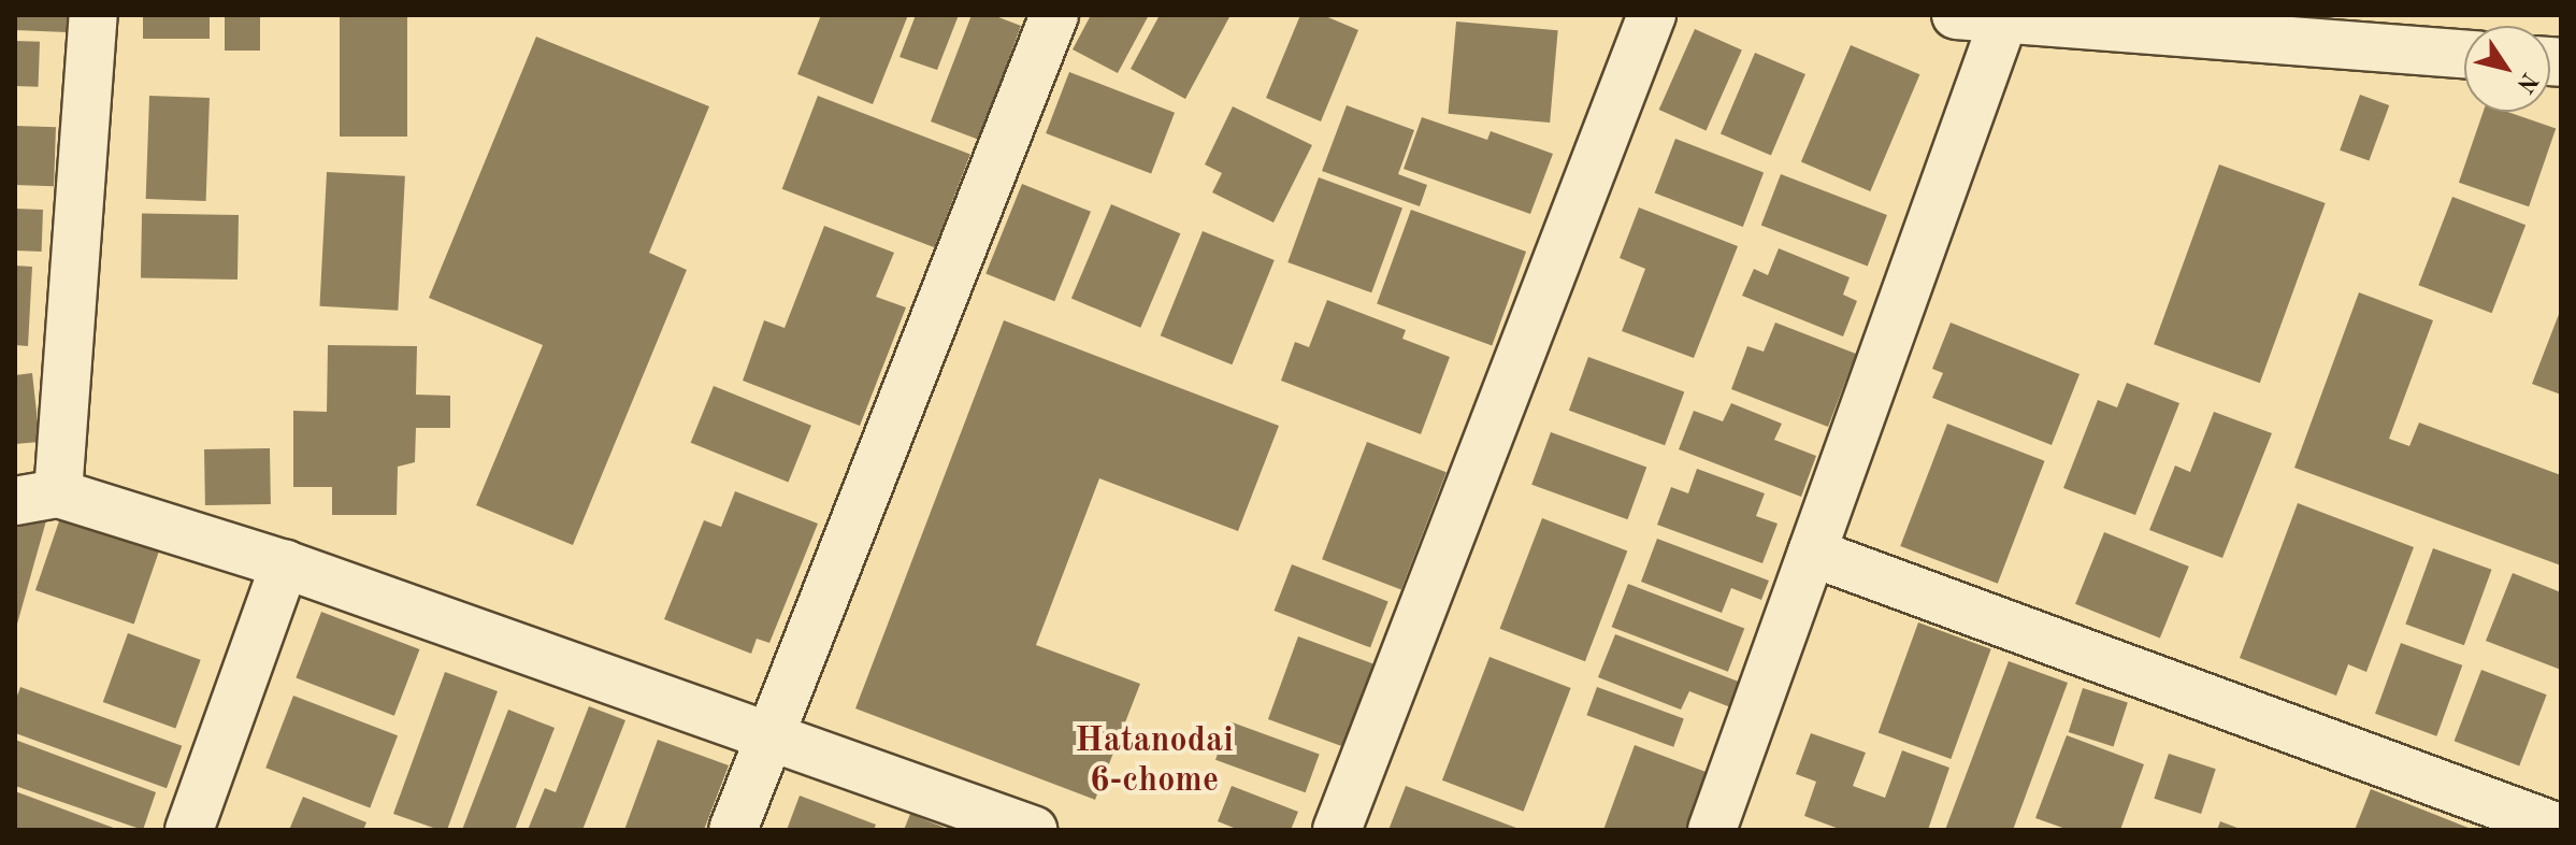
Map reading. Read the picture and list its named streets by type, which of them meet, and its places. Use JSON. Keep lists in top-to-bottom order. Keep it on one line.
{"districts":["Hatanodai 6-chome"],"north":"bottom right"}
